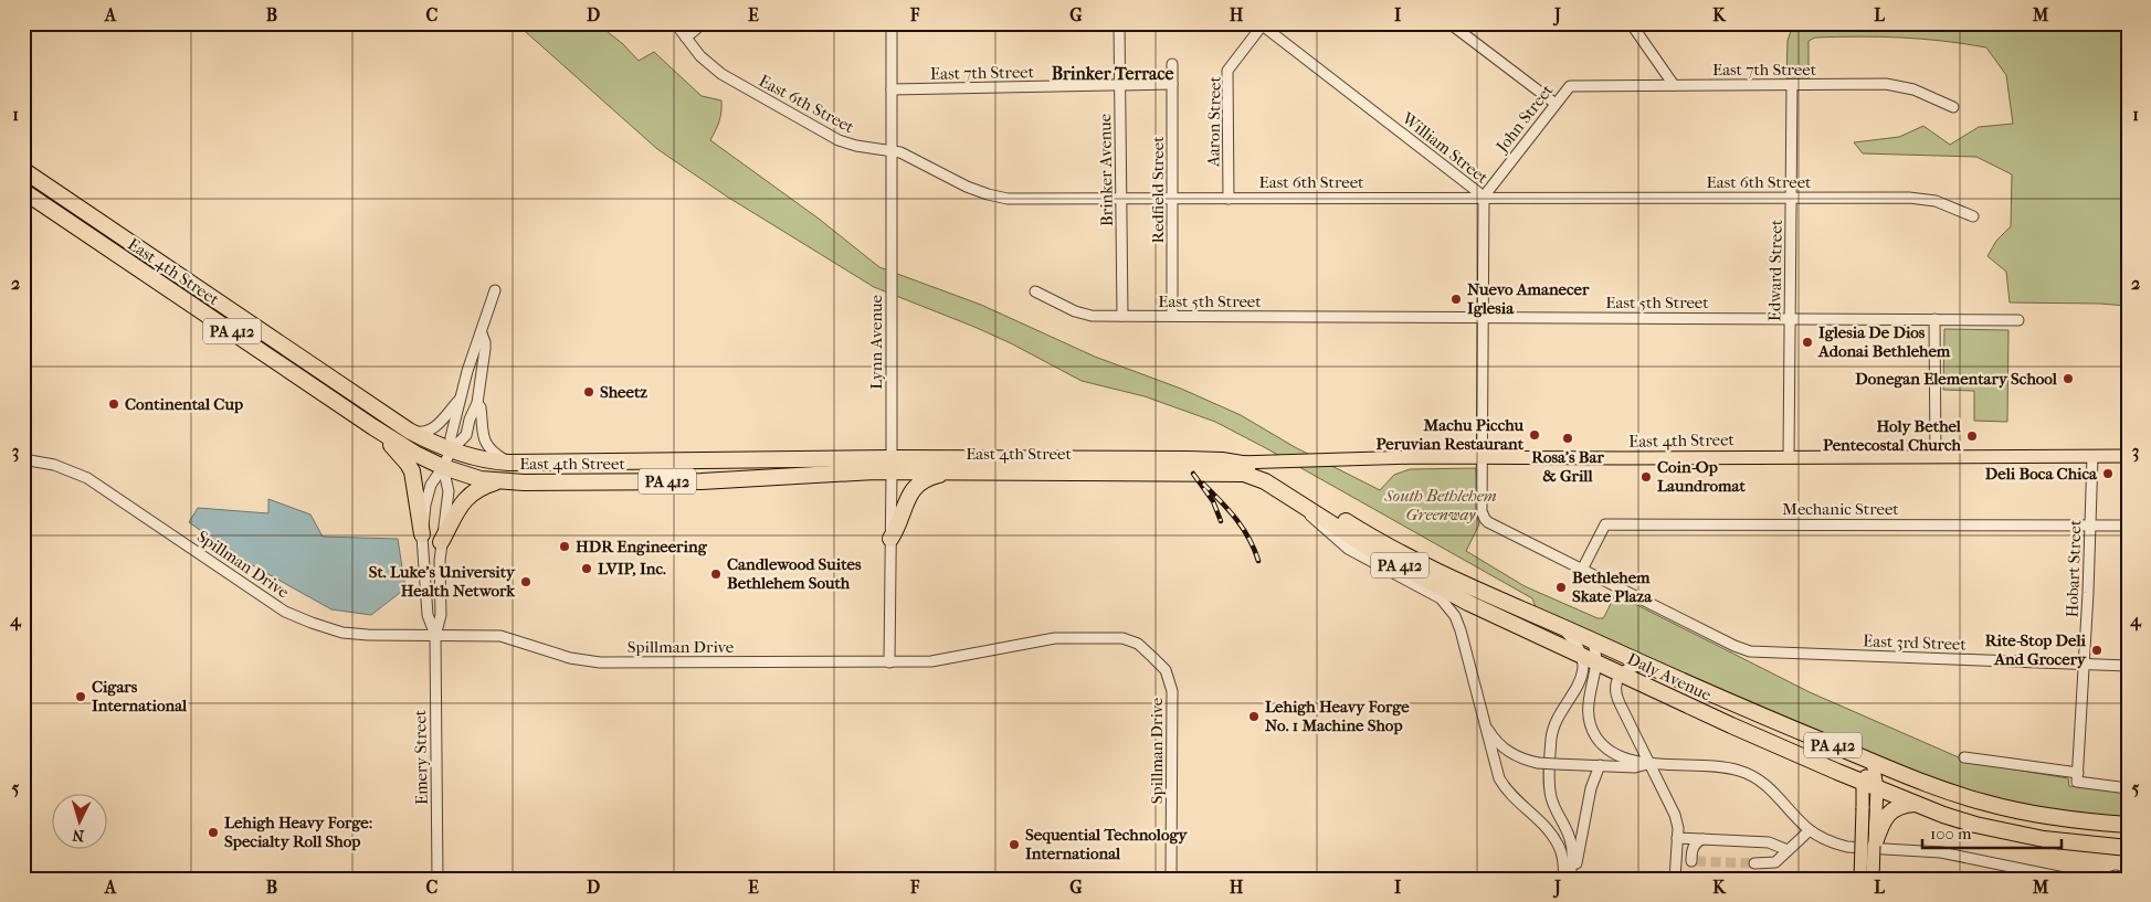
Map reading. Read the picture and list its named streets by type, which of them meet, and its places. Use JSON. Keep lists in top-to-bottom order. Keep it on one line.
{"streets":{"highway":["East 4th Street","PA 412","Daly Avenue"],"street":["East 7th Street","East 6th Street","John Street","Aaron Street","William Street","Brinker Avenue","Redfield Street","Edward Street","East 5th Street","Lynn Avenue","Mechanic Street","Spillman Drive","Hobart Street","East 3rd Street","Emery Street"]},"crossings":[["East 7th Street","John Street"],["East 7th Street","Brinker Avenue"],["East 7th Street","Redfield Street"],["East 7th Street","Edward Street"],["East 7th Street","Lynn Avenue"],["East 6th Street","John Street"],["East 6th Street","Aaron Street"],["East 6th Street","William Street"],["East 6th Street","Brinker Avenue"],["East 6th Street","Redfield Street"],["East 6th Street","Edward Street"],["East 6th Street","Lynn Avenue"],["John Street","William Street"],["Aaron Street","William Street"],["William Street","East 4th Street"],["William Street","East 5th Street"],["William Street","Mechanic Street"],["William Street","East 3rd Street"],["Brinker Avenue","East 5th Street"],["Redfield Street","East 5th Street"],["Edward Street","East 4th Street"],["Edward Street","East 5th Street"],["East 4th Street","Lynn Avenue"],["East 4th Street","Hobart Street"],["East 4th Street","Daly Avenue"],["East 4th Street","Emery Street"],["Lynn Avenue","Spillman Drive"],["Mechanic Street","Hobart Street"],["Mechanic Street","East 3rd Street"],["Spillman Drive","Emery Street"],["Hobart Street","East 3rd Street"]],"districts":["Brinker Terrace"],"parks":["South Bethlehem Greenway"],"places":["Nuevo Amanecer Iglesia","Iglesia De Dios Adonai Bethlehem","Donegan Elementary School","Sheetz","Continental Cup","Machu Picchu Peruvian Restaurant","Holy Bethel Pentecostal Church","Rosa's Bar & Grill","Deli Boca Chica","Coin-Op Laundromat","HDR Engineering","LVIP, Inc.","Candlewood Suites Bethlehem South","St. Luke's University Health Network","Bethlehem Skate Plaza","Rite-Stop Deli And Grocery","Cigars International","Lehigh Heavy Forge No. 1 Machine Shop","Lehigh Heavy Forge: Specialty Roll Shop","Sequential Technology International"],"scale_bar":"100 m","north":"bottom","grid":{"columns":["A","B","C","D","E","F","G","H","I","J","K","L","M"],"rows":["1","2","3","4","5"]}}
